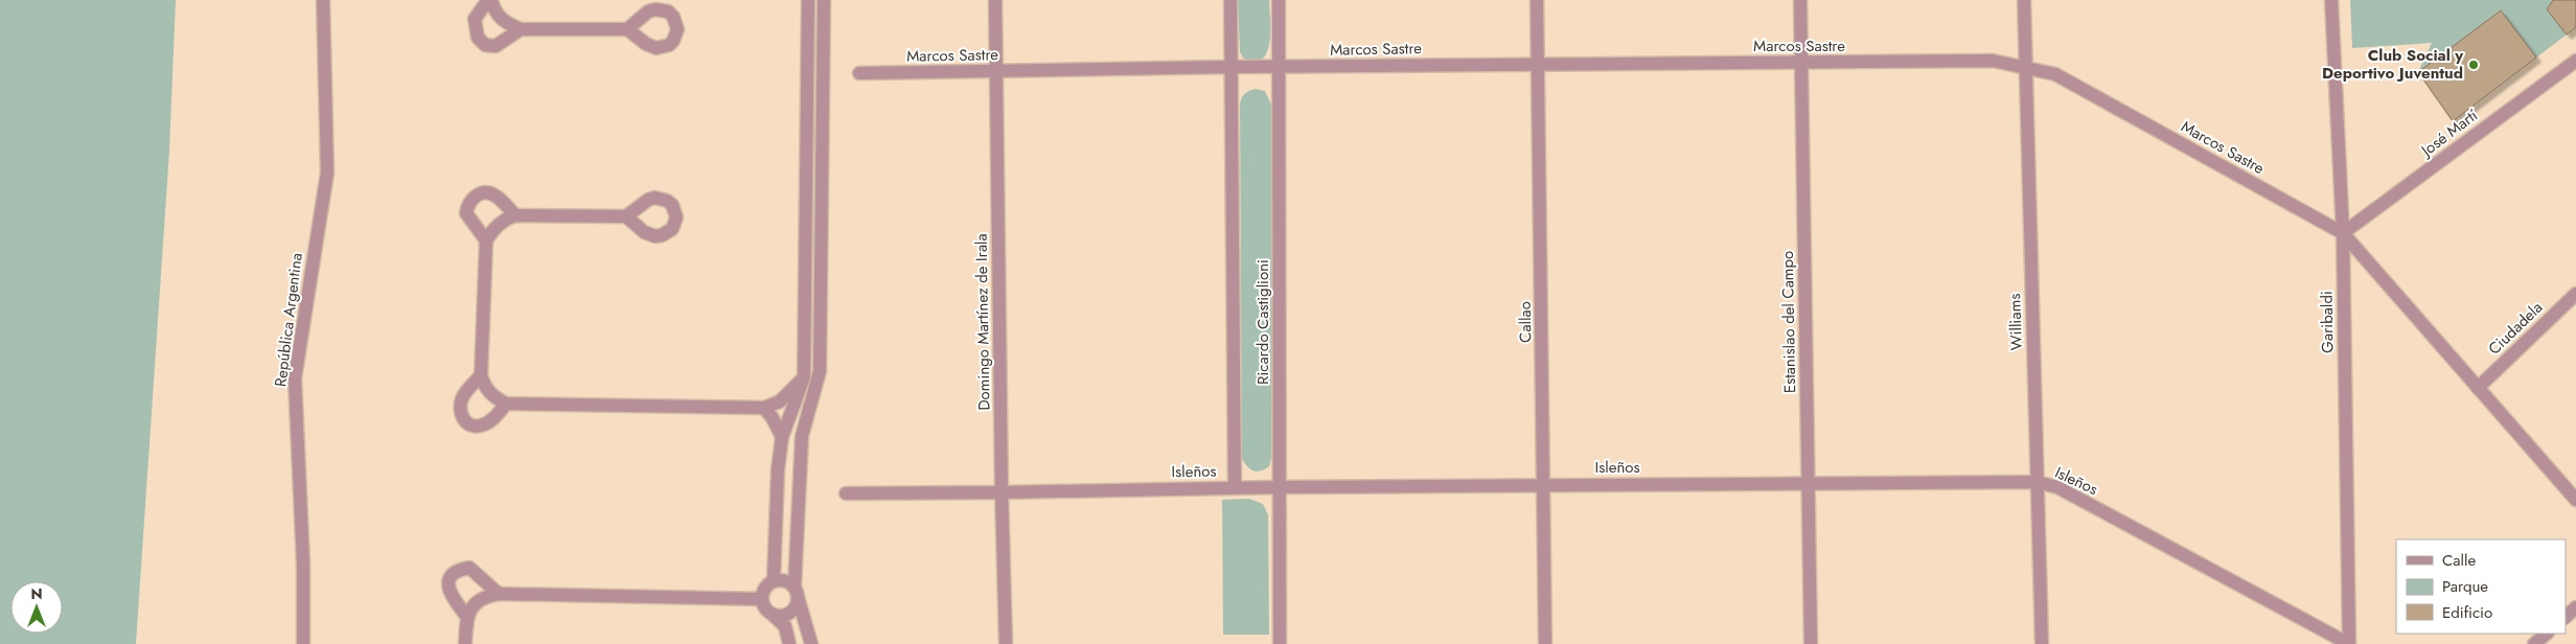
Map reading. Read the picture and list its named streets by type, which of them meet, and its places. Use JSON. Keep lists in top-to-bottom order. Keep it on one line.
{"streets":{"street":["Marcos Sastre","José Martí","República Argentina","Domingo Martínez de Irala","Ricardo Castiglioni","Callao","Estanislao del Campo","Williams","Garibaldi","Ciudadela","Isleños"]},"crossings":[["Marcos Sastre","José Martí"],["Marcos Sastre","Domingo Martínez de Irala"],["Marcos Sastre","Ricardo Castiglioni"],["Marcos Sastre","Callao"],["Marcos Sastre","Estanislao del Campo"],["Marcos Sastre","Williams"],["Marcos Sastre","Garibaldi"],["Marcos Sastre","Ciudadela"],["José Martí","Garibaldi"],["Domingo Martínez de Irala","Isleños"],["Ricardo Castiglioni","Isleños"],["Callao","Isleños"],["Estanislao del Campo","Isleños"],["Williams","Isleños"],["Garibaldi","Isleños"]],"places":["Club Social y Deportivo Juventud"],"legend":["Calle","Parque","Edificio"],"north":"top"}
